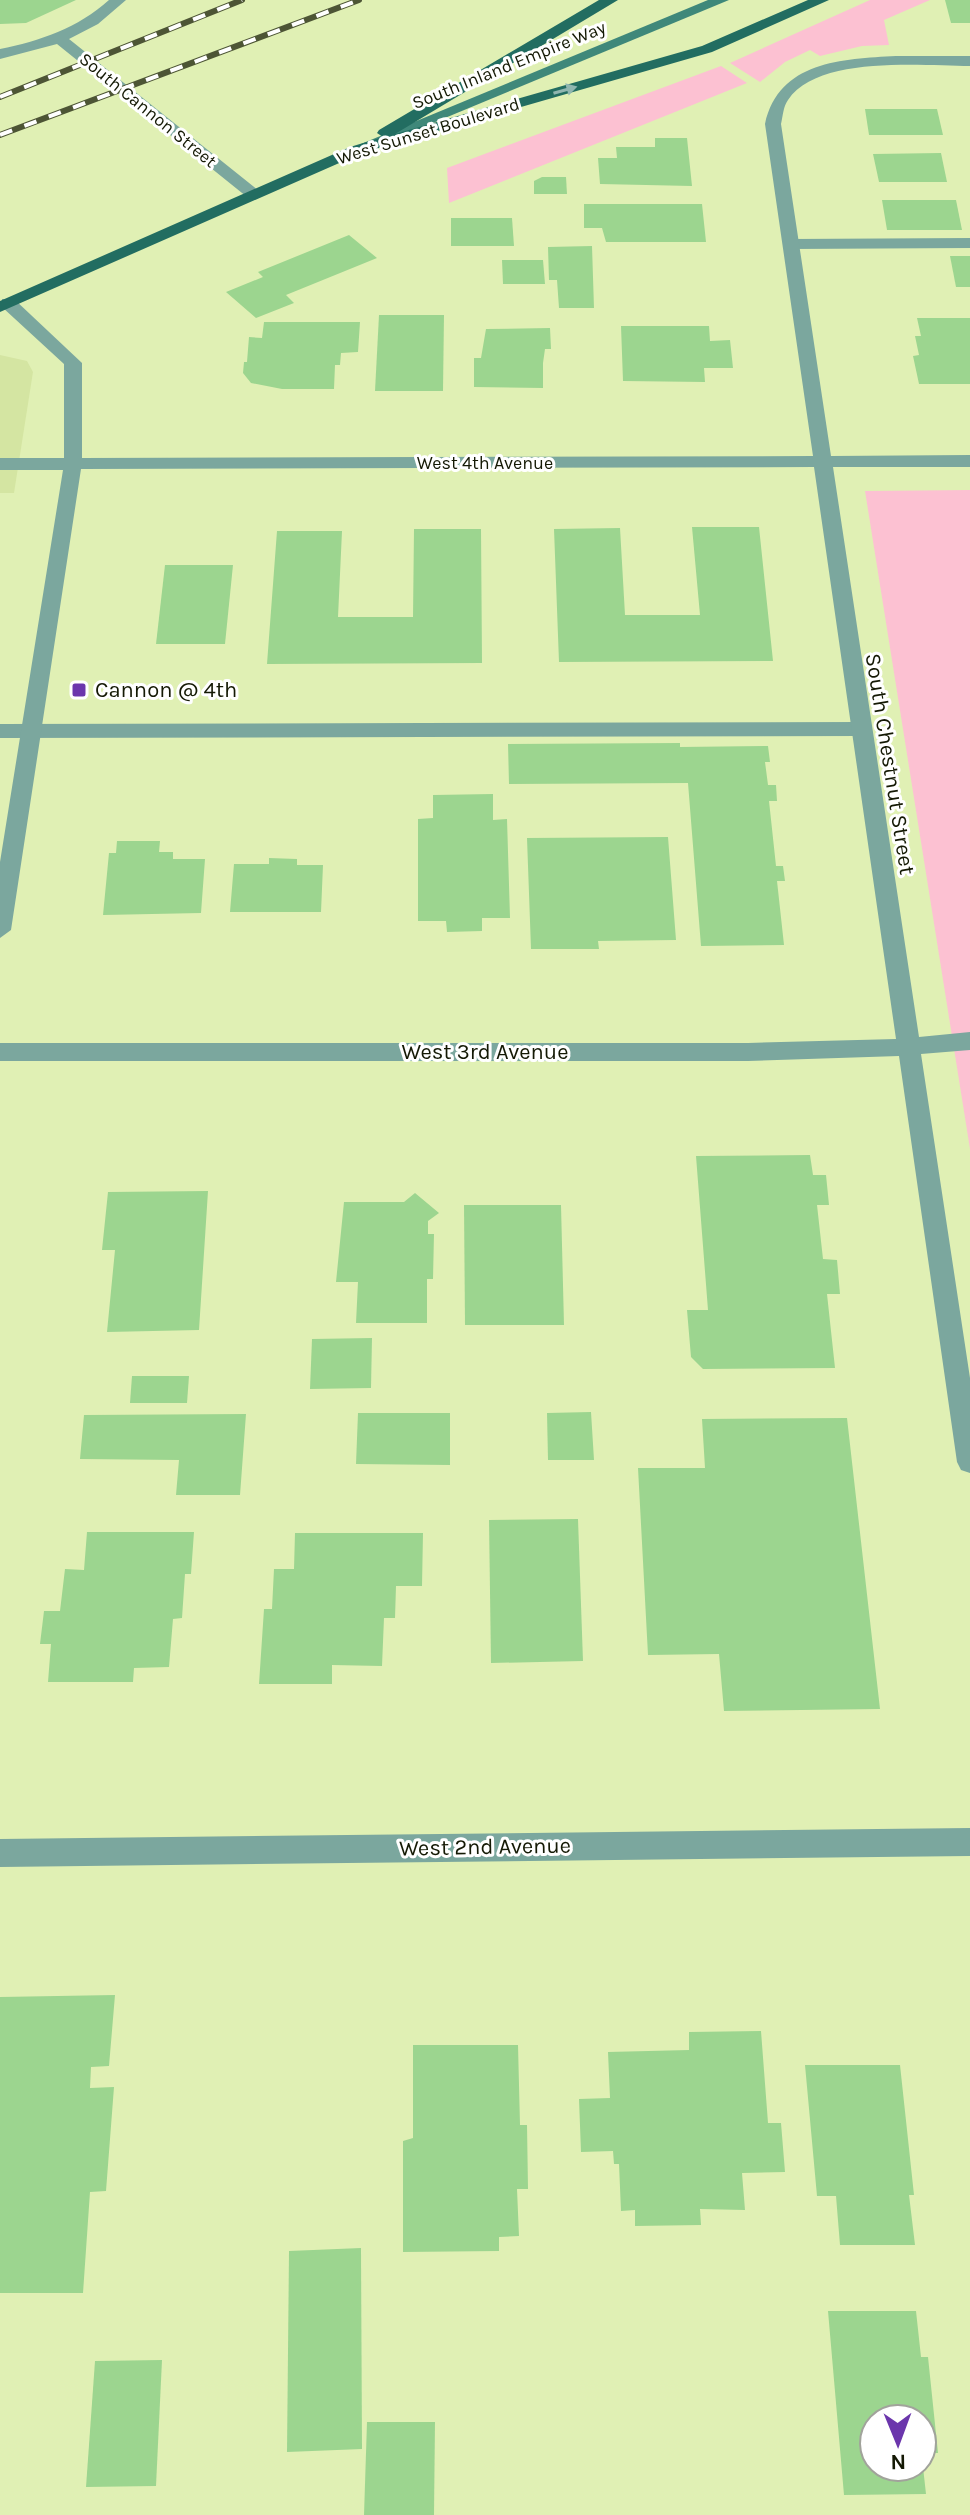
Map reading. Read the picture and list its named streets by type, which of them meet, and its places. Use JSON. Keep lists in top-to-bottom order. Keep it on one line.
{"streets":{"main road":["West Sunset Boulevard"],"street":["South Inland Empire Way","South Cannon Street","West 4th Avenue","South Chestnut Street","West 3rd Avenue","West 2nd Avenue"]},"crossings":[["South Inland Empire Way","West Sunset Boulevard"],["South Cannon Street","West Sunset Boulevard"],["West 4th Avenue","South Chestnut Street"],["South Chestnut Street","West 3rd Avenue"]],"places":{"transit":["Cannon @ 4th"]},"north":"bottom"}
